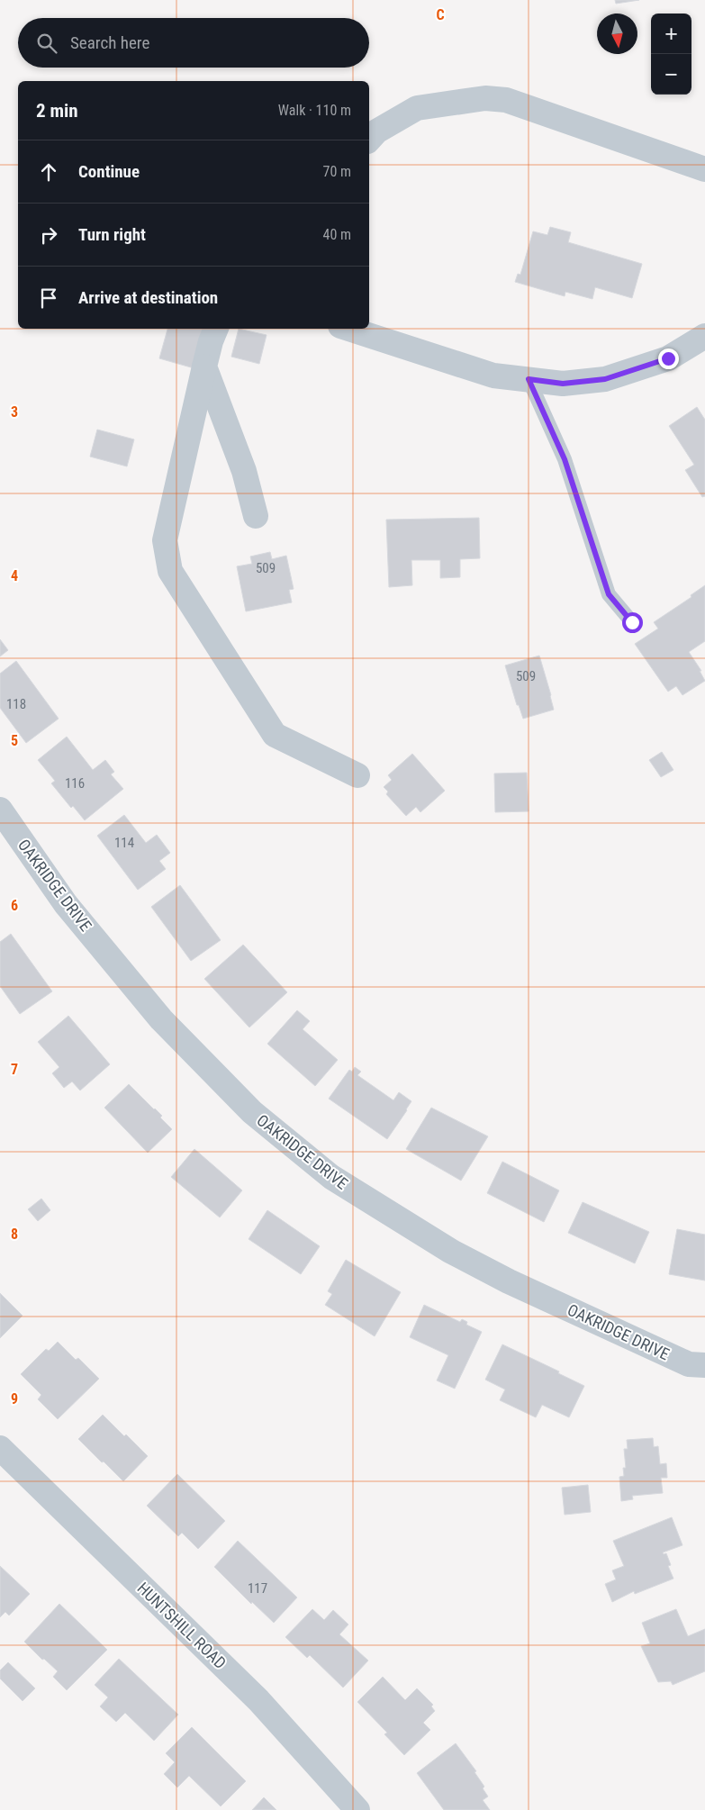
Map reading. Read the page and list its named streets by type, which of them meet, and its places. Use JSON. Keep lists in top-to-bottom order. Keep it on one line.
{"streets":{"street":["OAKRIDGE DRIVE","HUNTSHILL ROAD"]},"house_numbers":["509","509","118","116","114","117"],"north":"bottom","page":{"map_buttons":["+","−"],"search":"Search here","heading":["2 min","Walk · 110 m"],"list":[["Continue","70 m"],["Turn right","40 m"],"Arrive at destination"]},"grid":{"columns":["C"],"rows":["3","4","5","6","7","8","9"]}}
